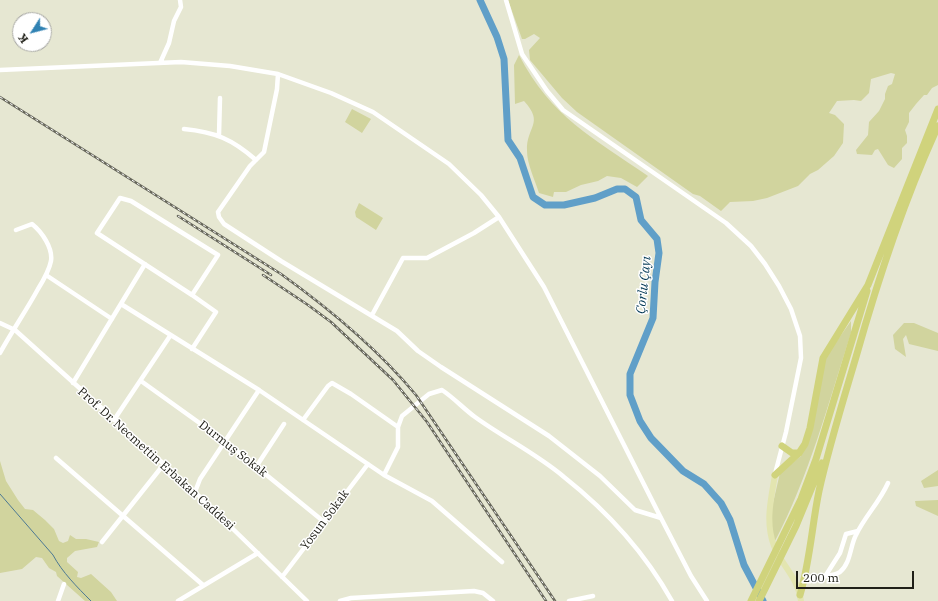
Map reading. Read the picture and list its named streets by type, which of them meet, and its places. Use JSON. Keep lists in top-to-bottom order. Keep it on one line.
{"streets":{"street":["Durmuş Sokak","Prof. Dr. Necmettin Erbakan Caddesi","Yosun Sokak"]},"crossings":[["Durmuş Sokak","Yosun Sokak"],["Prof. Dr. Necmettin Erbakan Caddesi","Yosun Sokak"]],"water":["Çorlu Çayı"],"scale_bar":"200 m","north":"bottom left"}
